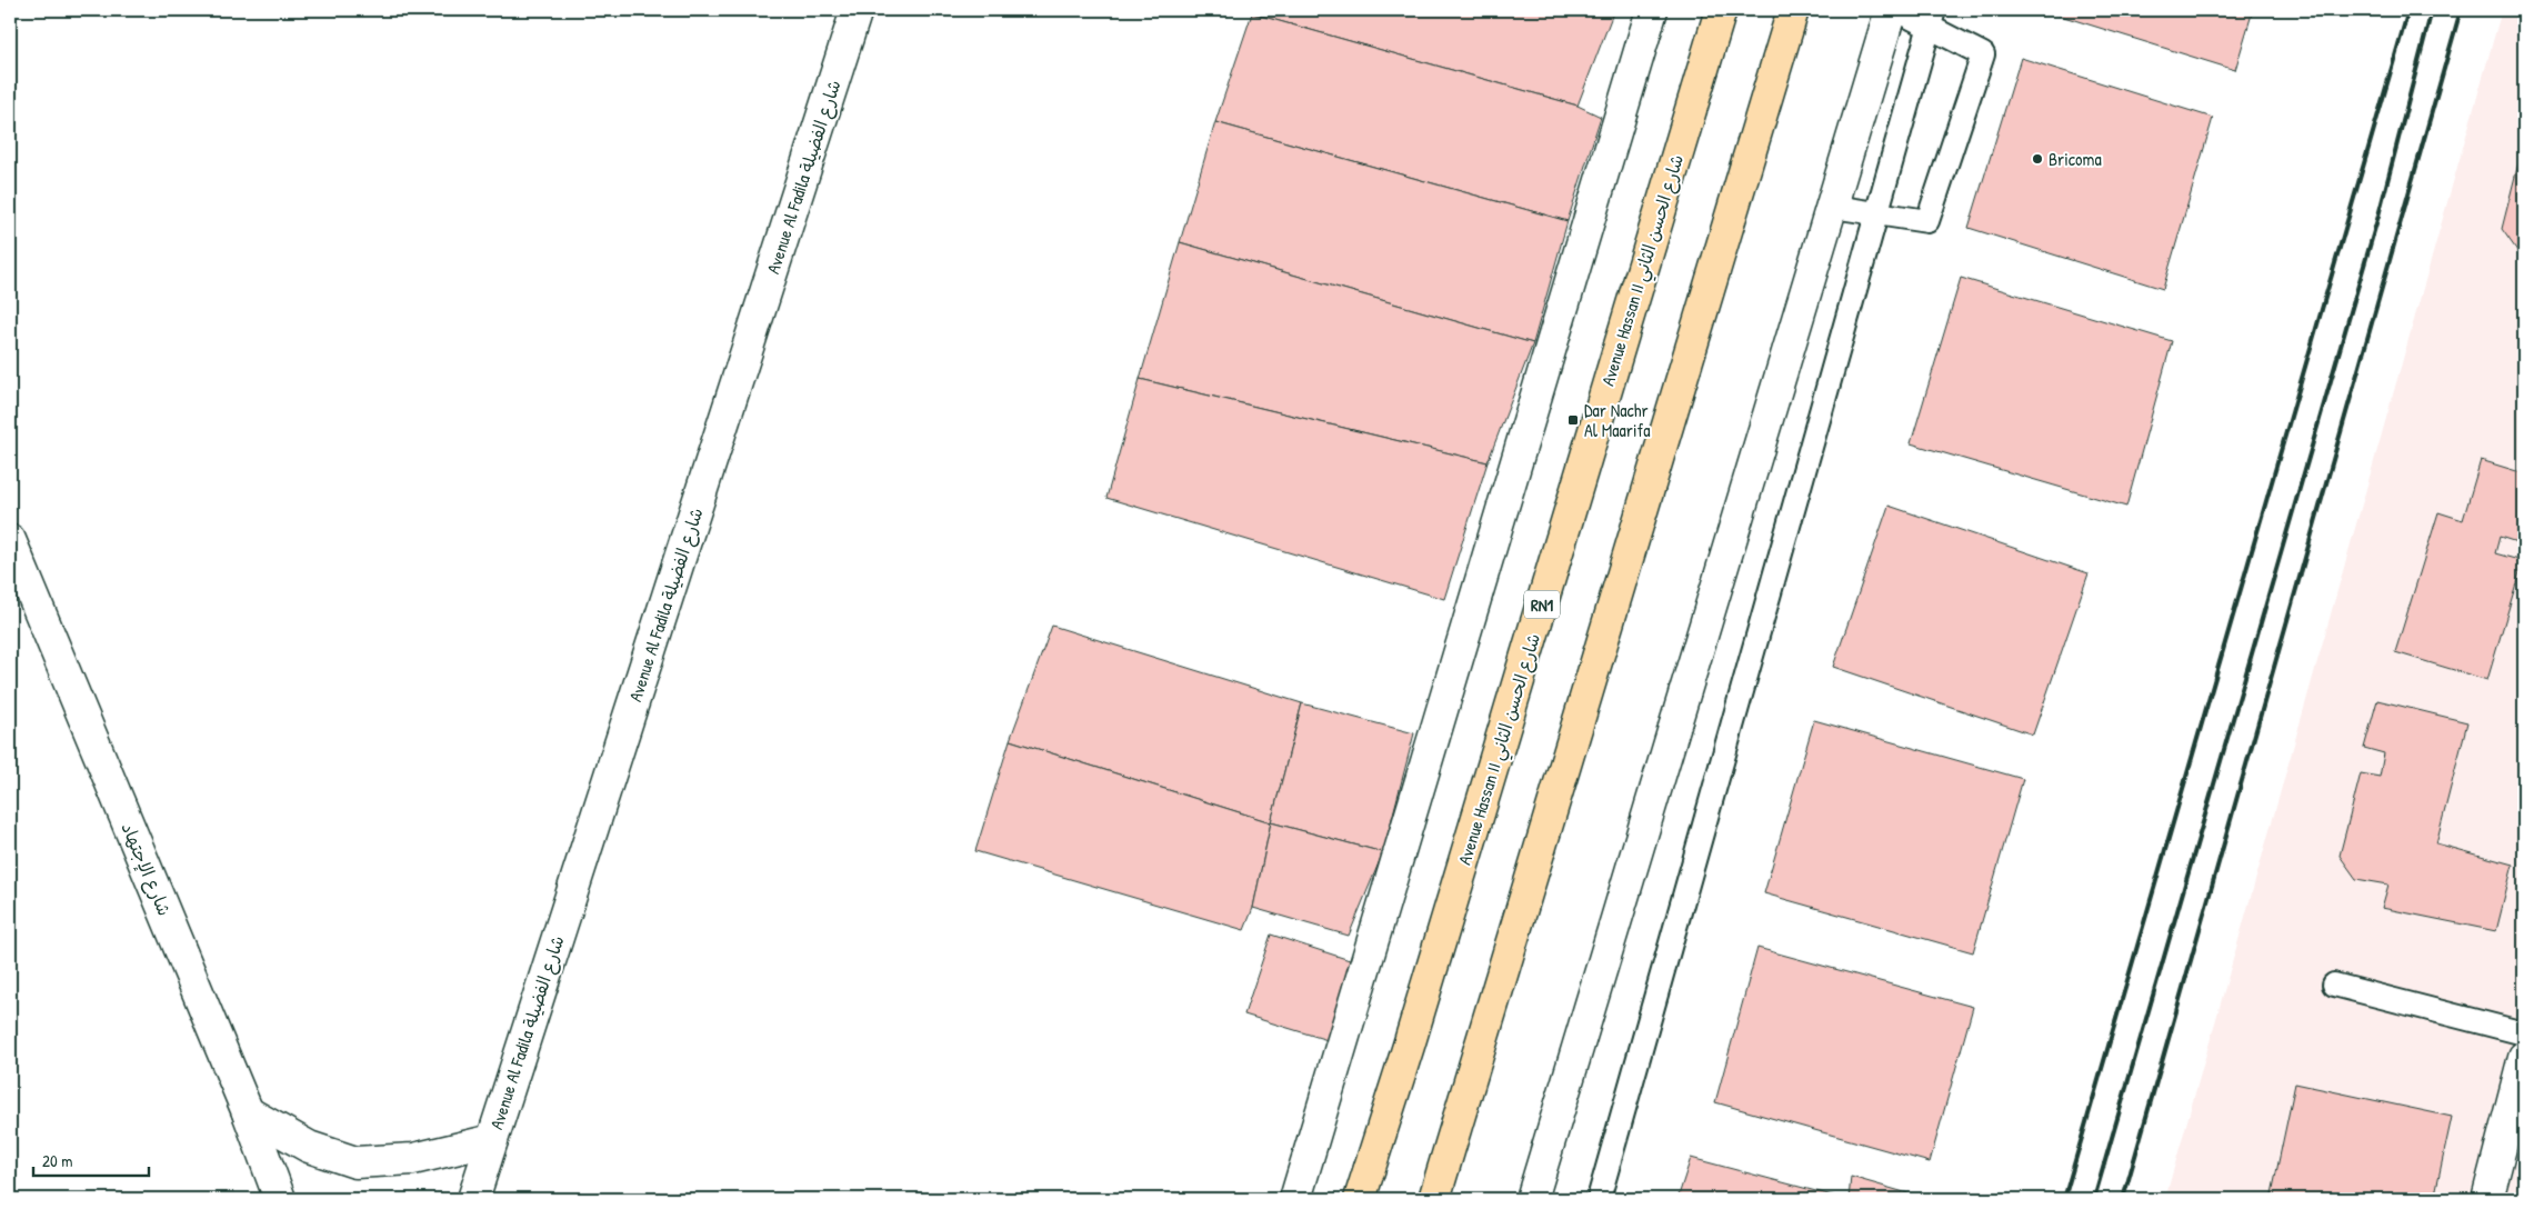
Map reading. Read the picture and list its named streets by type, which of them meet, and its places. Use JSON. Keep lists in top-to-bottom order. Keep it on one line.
{"streets":{"main road":["Avenue Hassan II شارع الحسن الثاني","RN1"],"street":["Avenue Al Fadila شارع الفضيلة","شارع الإجتهاد"]},"places":{"other":["Bricoma"],"transit":["Dar Nachr Al Maarifa"]},"scale_bar":"20 m"}
